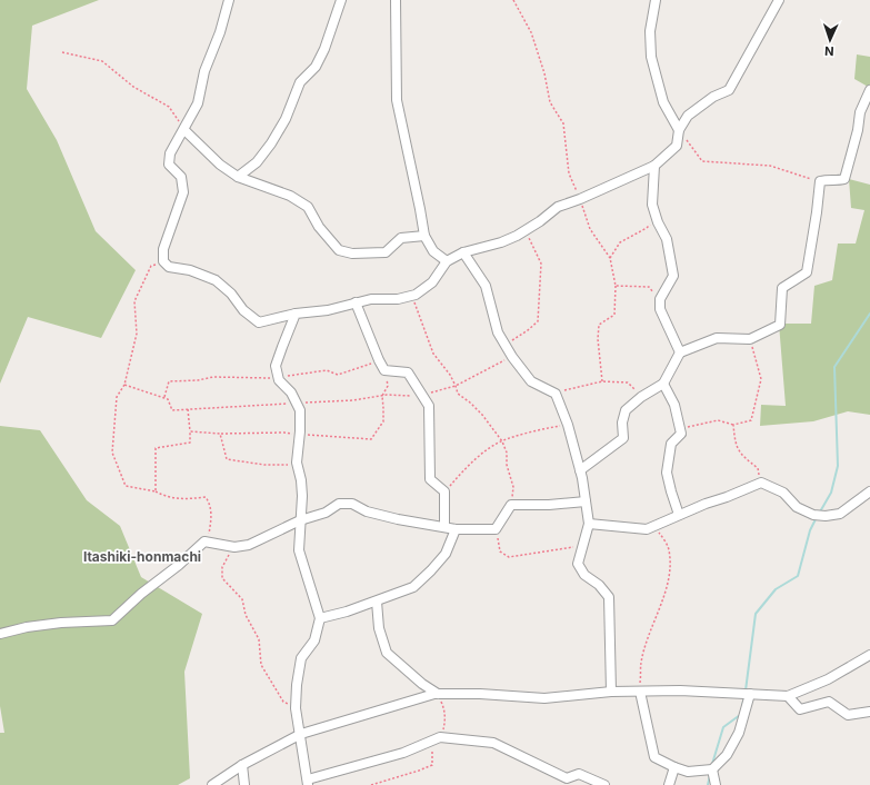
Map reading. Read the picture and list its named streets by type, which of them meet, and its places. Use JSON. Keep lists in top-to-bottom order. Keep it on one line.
{"districts":["Itashiki-honmachi"],"north":"bottom"}
